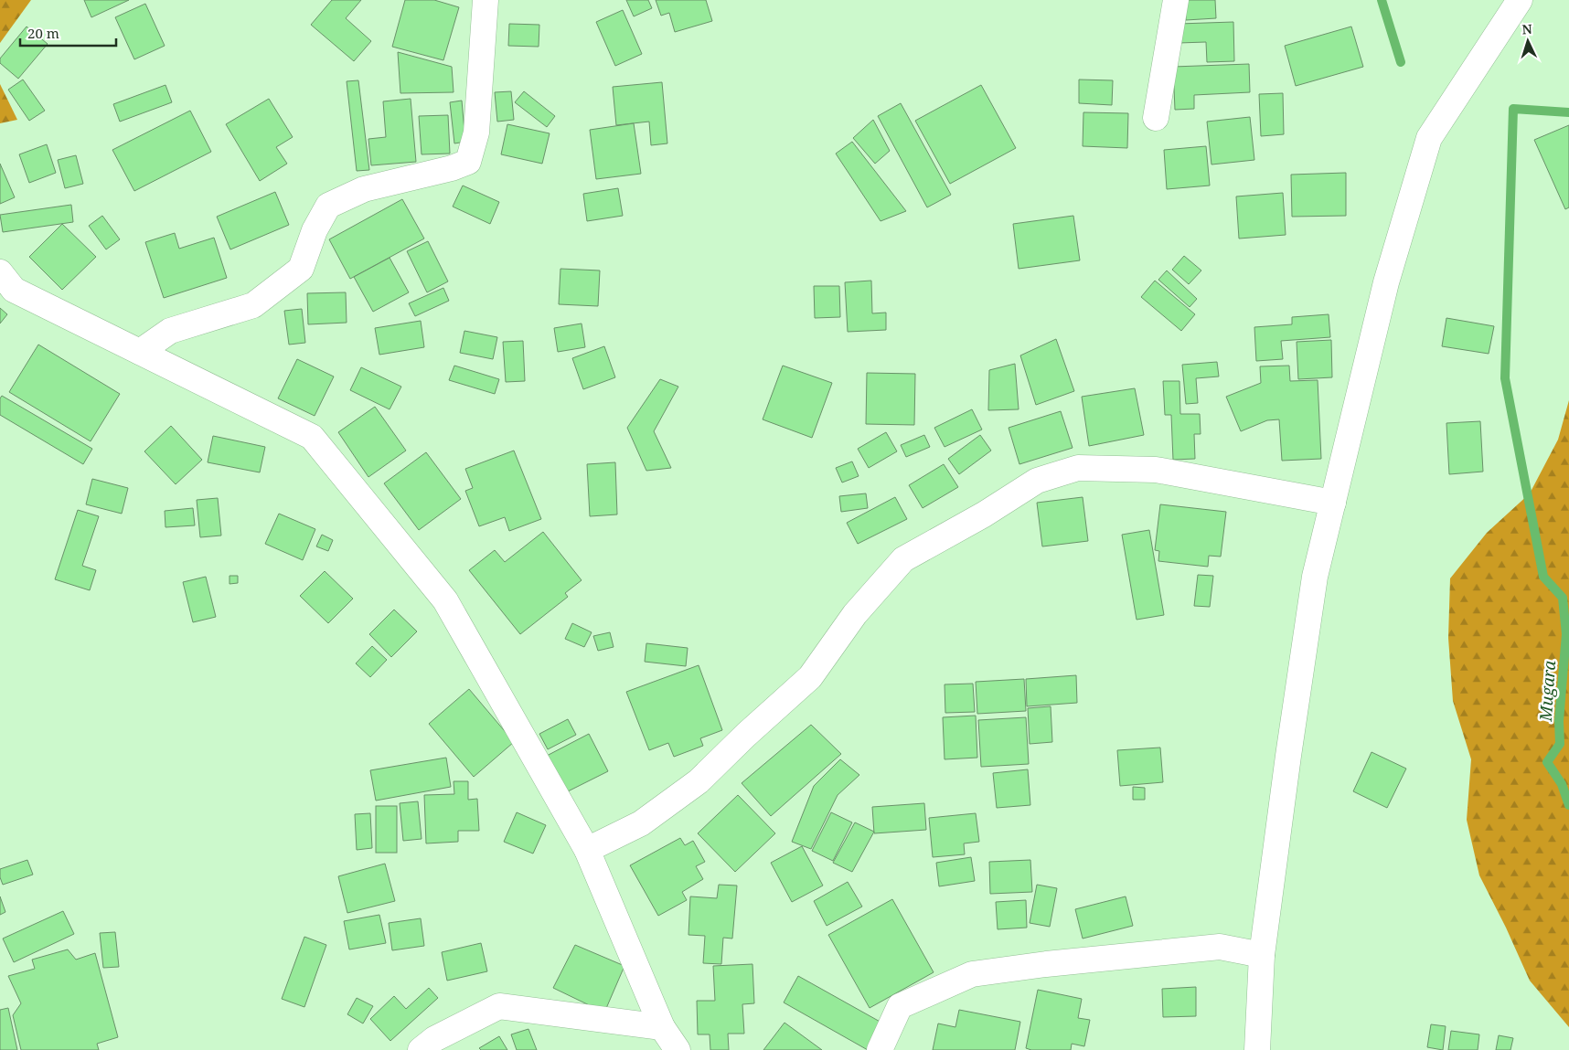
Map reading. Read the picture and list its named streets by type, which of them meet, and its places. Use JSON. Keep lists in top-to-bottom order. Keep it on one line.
{"water":["Mugara"],"scale_bar":"20 m","north":"top"}
